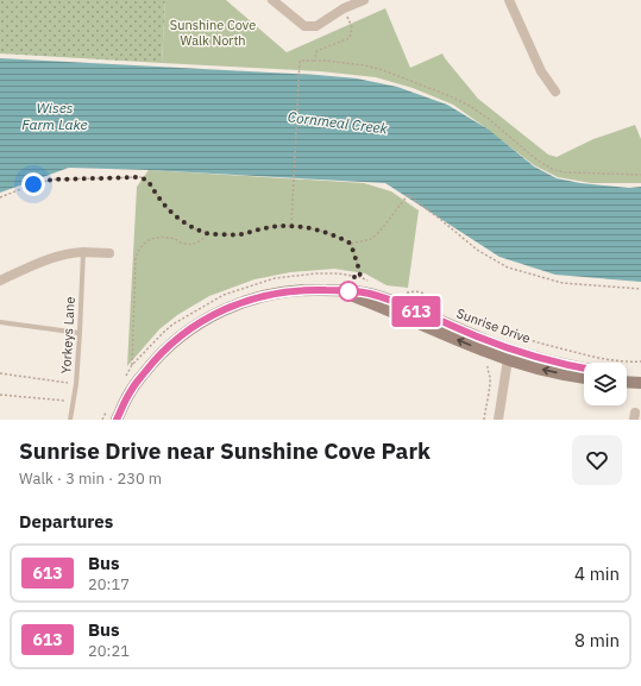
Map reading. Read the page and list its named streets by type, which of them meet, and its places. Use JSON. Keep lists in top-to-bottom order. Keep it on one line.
{"streets":{"street":["Sunrise Drive"],"lane":["Yorkeys Lane"]},"water":["Wises Farm Lake","Cornmeal Creek"],"parks":["Sunshine Cove Walk North"],"lines":["bus line 613"],"page":{"on_map":"613","heading":[["Sunrise Drive near Sunshine Cove Park","Walk · 3 min · 230 m"],"Departures"],"list":[{"mark":"613","name":"Bus","note":"20:17","value":"4 min"},{"mark":"613","name":"Bus","note":"20:21","value":"8 min"}]}}
